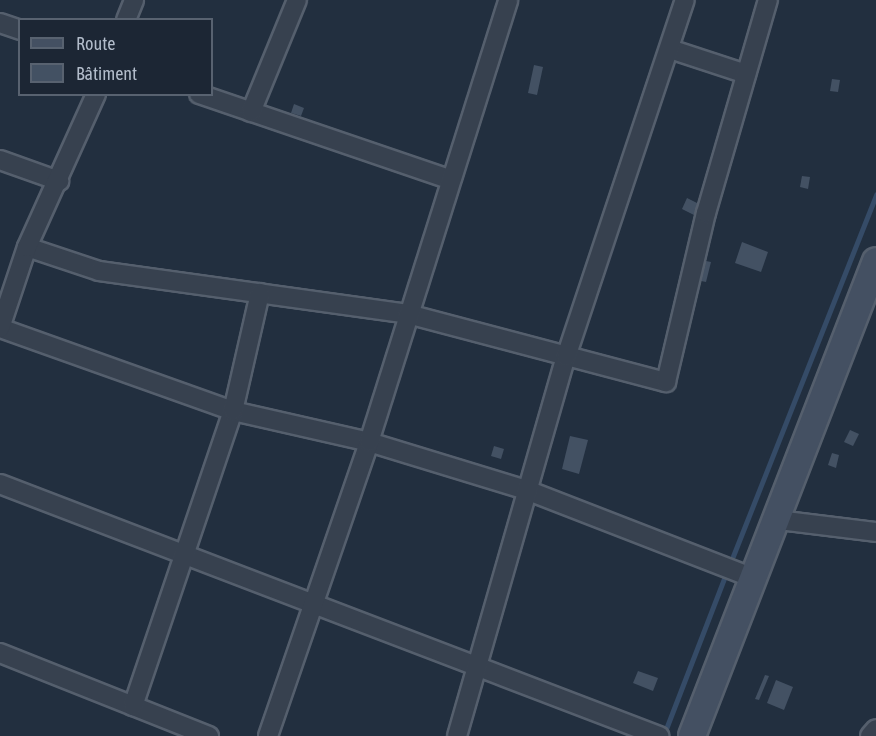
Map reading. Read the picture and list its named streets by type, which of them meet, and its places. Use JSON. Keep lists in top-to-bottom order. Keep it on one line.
{"legend":["Route","Bâtiment"]}
